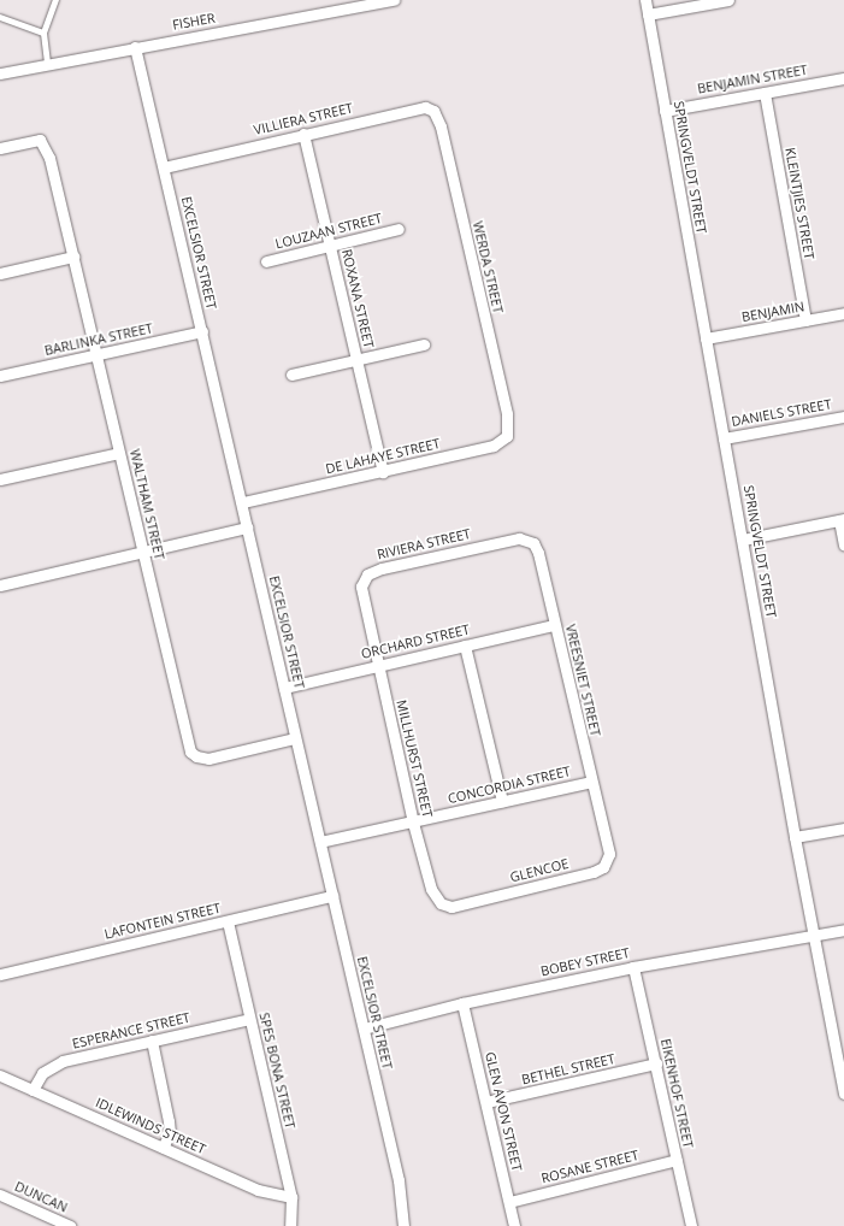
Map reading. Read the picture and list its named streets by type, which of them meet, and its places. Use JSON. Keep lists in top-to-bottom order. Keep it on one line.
{"streets":{"street":["FISHER","BENJAMIN STREET","VILLIERA STREET","SPRINGVELDT STREET","KLEINTJIES STREET","LOUZAAN STREET","EXCELSIOR STREET","WERDA STREET","ROXANA STREET","BENJAMIN","BARLINKA STREET","DANIELS STREET","DE LAHAYE STREET","WALTHAM STREET","RIVIERA STREET","ORCHARD STREET","VREESNIET STREET","MILLHURST STREET","CONCORDIA STREET","GLENCOE","LAFONTEIN STREET","BOBEY STREET","ESPERANCE STREET","BETHEL STREET","SPES BONA STREET","EIKENHOF STREET","GLEN AVON STREET","IDLEWINDS STREET","ROSANE STREET","DUNCAN"]},"crossings":[["FISHER","EXCELSIOR STREET"],["BENJAMIN STREET","SPRINGVELDT STREET"],["BENJAMIN STREET","KLEINTJIES STREET"],["VILLIERA STREET","EXCELSIOR STREET"],["VILLIERA STREET","WERDA STREET"],["VILLIERA STREET","ROXANA STREET"],["SPRINGVELDT STREET","BENJAMIN"],["SPRINGVELDT STREET","DANIELS STREET"],["SPRINGVELDT STREET","BOBEY STREET"],["KLEINTJIES STREET","BENJAMIN"],["LOUZAAN STREET","ROXANA STREET"],["EXCELSIOR STREET","BARLINKA STREET"],["EXCELSIOR STREET","DE LAHAYE STREET"],["EXCELSIOR STREET","WALTHAM STREET"],["EXCELSIOR STREET","ORCHARD STREET"],["EXCELSIOR STREET","CONCORDIA STREET"],["EXCELSIOR STREET","LAFONTEIN STREET"],["EXCELSIOR STREET","BOBEY STREET"],["WERDA STREET","DE LAHAYE STREET"],["ROXANA STREET","DE LAHAYE STREET"],["BARLINKA STREET","WALTHAM STREET"],["RIVIERA STREET","VREESNIET STREET"],["RIVIERA STREET","MILLHURST STREET"],["ORCHARD STREET","VREESNIET STREET"],["ORCHARD STREET","MILLHURST STREET"],["VREESNIET STREET","CONCORDIA STREET"],["VREESNIET STREET","GLENCOE"],["MILLHURST STREET","CONCORDIA STREET"],["MILLHURST STREET","GLENCOE"],["LAFONTEIN STREET","SPES BONA STREET"],["BOBEY STREET","EIKENHOF STREET"],["BOBEY STREET","GLEN AVON STREET"],["ESPERANCE STREET","SPES BONA STREET"],["ESPERANCE STREET","IDLEWINDS STREET"],["BETHEL STREET","EIKENHOF STREET"],["BETHEL STREET","GLEN AVON STREET"],["SPES BONA STREET","IDLEWINDS STREET"],["EIKENHOF STREET","ROSANE STREET"],["GLEN AVON STREET","ROSANE STREET"]]}
